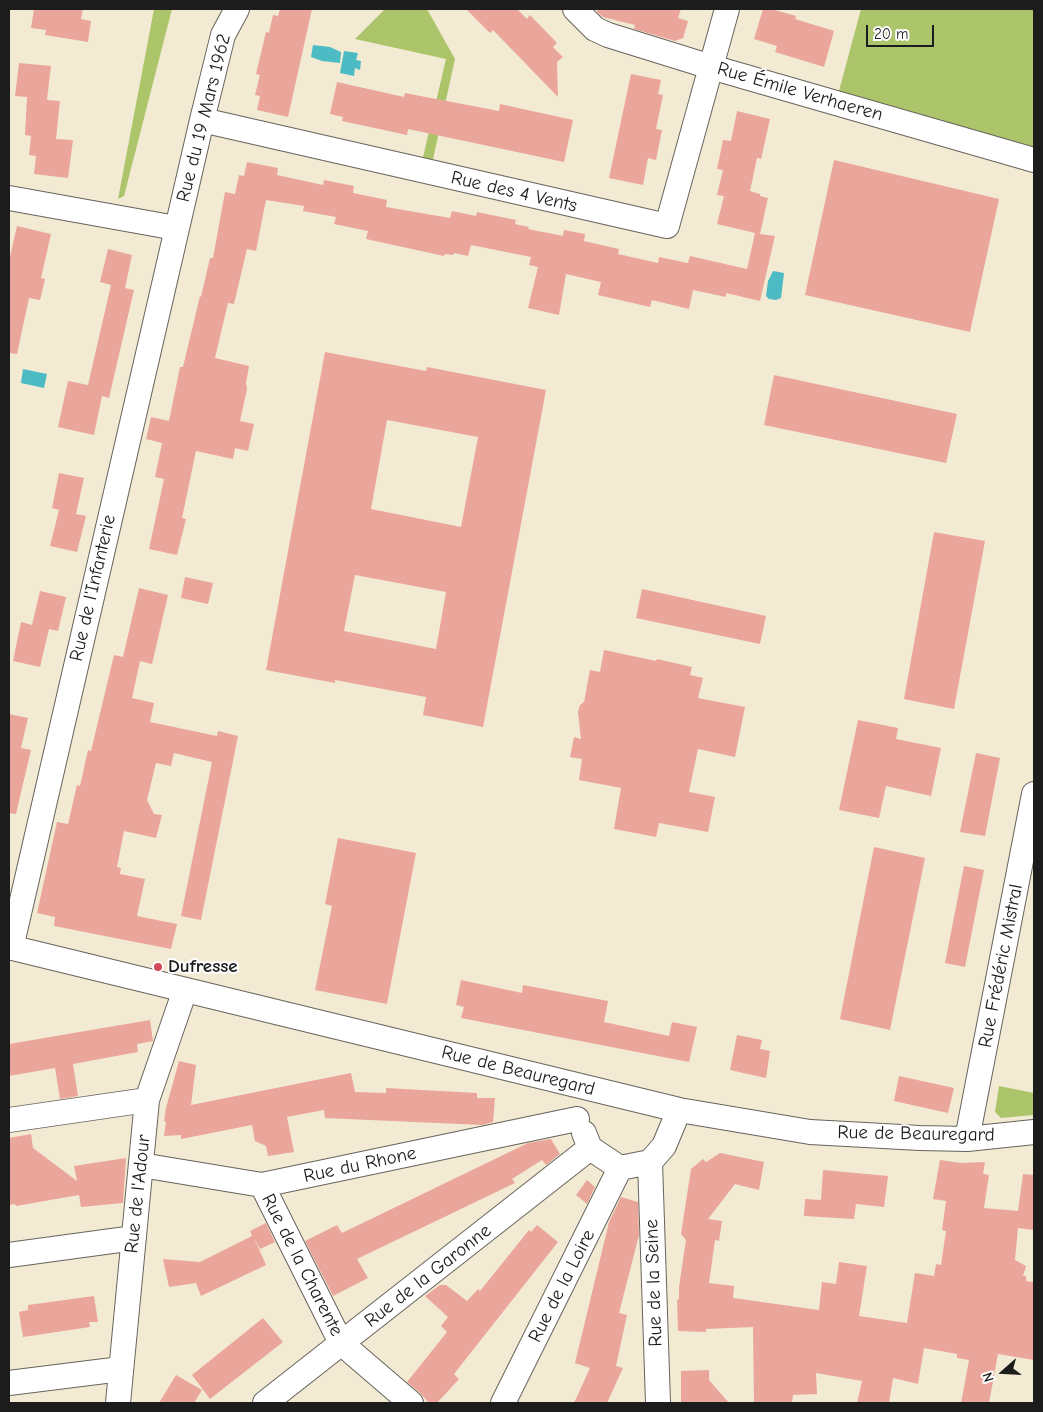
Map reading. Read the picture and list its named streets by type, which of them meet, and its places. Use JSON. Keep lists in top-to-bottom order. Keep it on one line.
{"streets":{"street":["Rue Émile Verhaeren","Rue du 19 Mars 1962","Rue des 4 Vents","Rue de l'Infanterie","Rue Frédéric Mistral","Rue de Beauregard","Rue du Rhone","Rue de l'Adour","Rue de la Charente","Rue de la Garonne","Rue de la Seine","Rue de la Loire"]},"crossings":[["Rue Émile Verhaeren","Rue des 4 Vents"],["Rue du 19 Mars 1962","Rue des 4 Vents"],["Rue du 19 Mars 1962","Rue de l'Infanterie"],["Rue de l'Infanterie","Rue de Beauregard"],["Rue Frédéric Mistral","Rue de Beauregard"],["Rue de Beauregard","Rue de l'Adour"],["Rue du Rhone","Rue de l'Adour"],["Rue du Rhone","Rue de la Charente"],["Rue de la Charente","Rue de la Garonne"]],"places":["Dufresse"],"scale_bar":"20 m","north":"left"}
